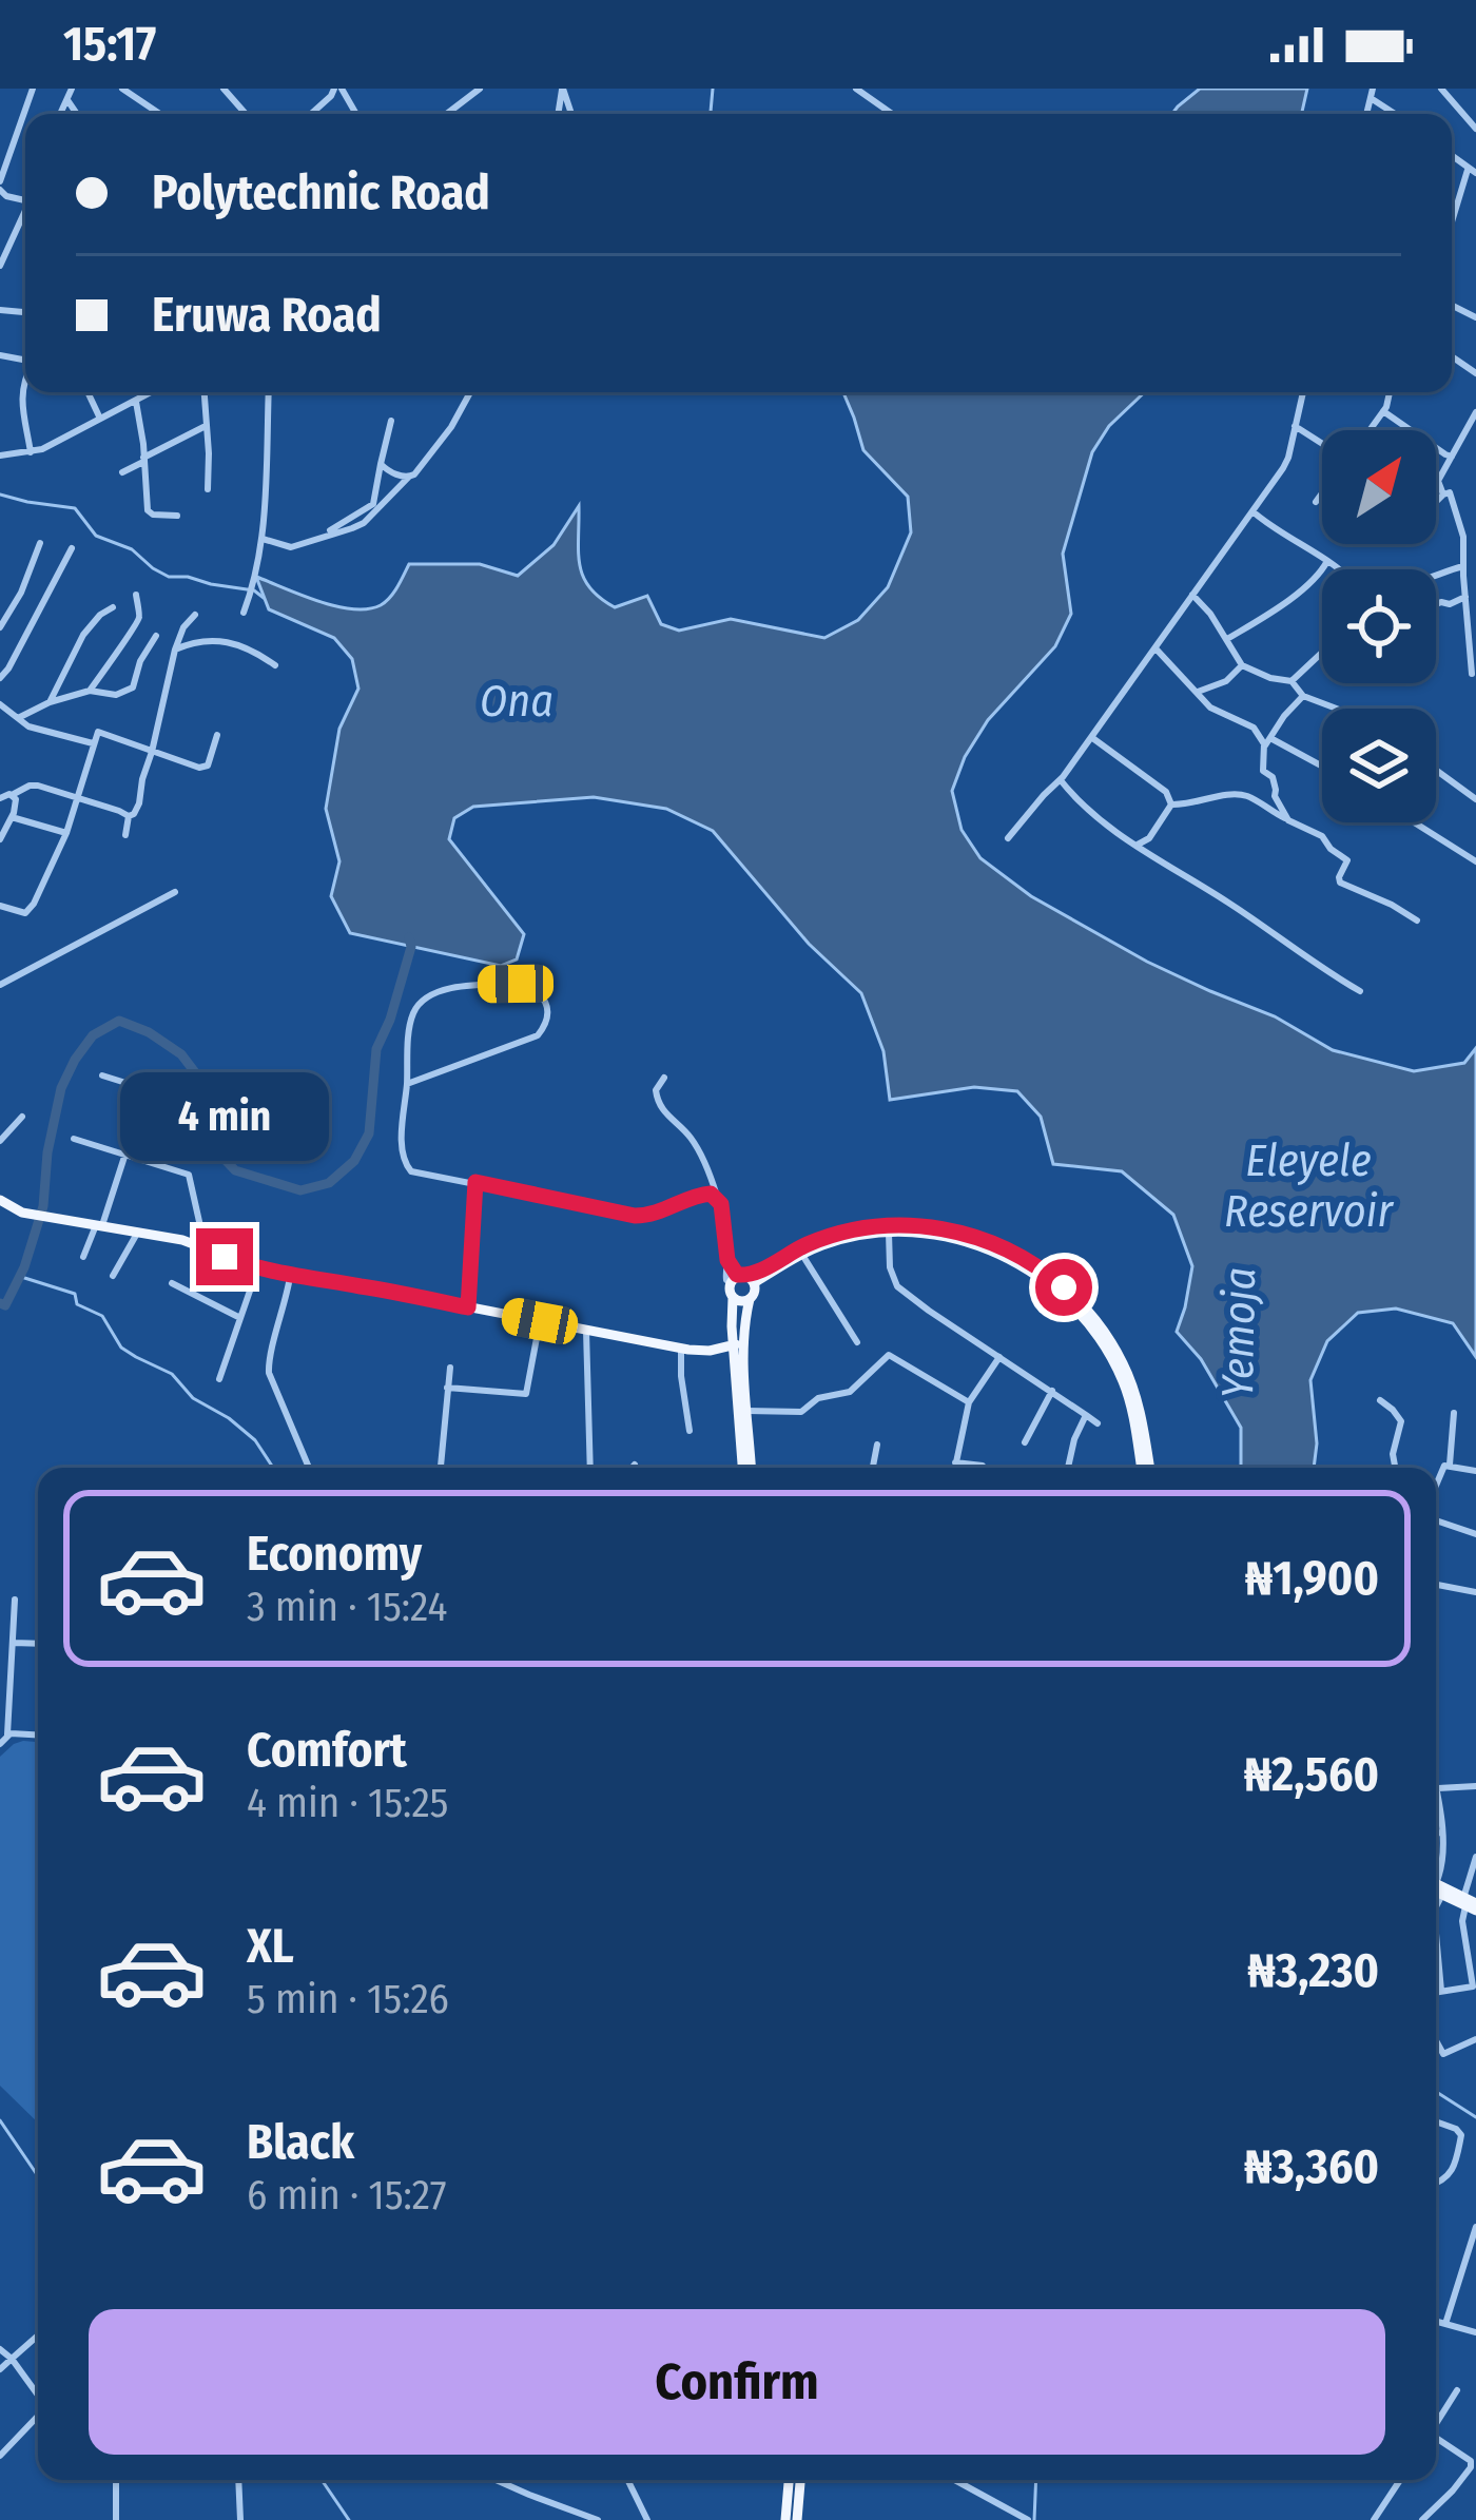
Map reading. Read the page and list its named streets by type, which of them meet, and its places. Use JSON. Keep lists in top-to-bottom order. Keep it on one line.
{"water":["Ona","Eleyele Reservoir","Yemoja"],"north":"top right","page":{"status":"15:17","banner":["Polytechnic Road","Eruwa Road"],"bubble":"4 min","list":[{"name":"Economy","note":"3 min · 15:24","value":"₦1,900"},{"name":"Comfort","note":"4 min · 15:25","value":"₦2,560"},{"name":"XL","note":"5 min · 15:26","value":"₦3,230"},{"name":"Black","note":"6 min · 15:27","value":"₦3,360"}],"buttons":"Confirm"}}
